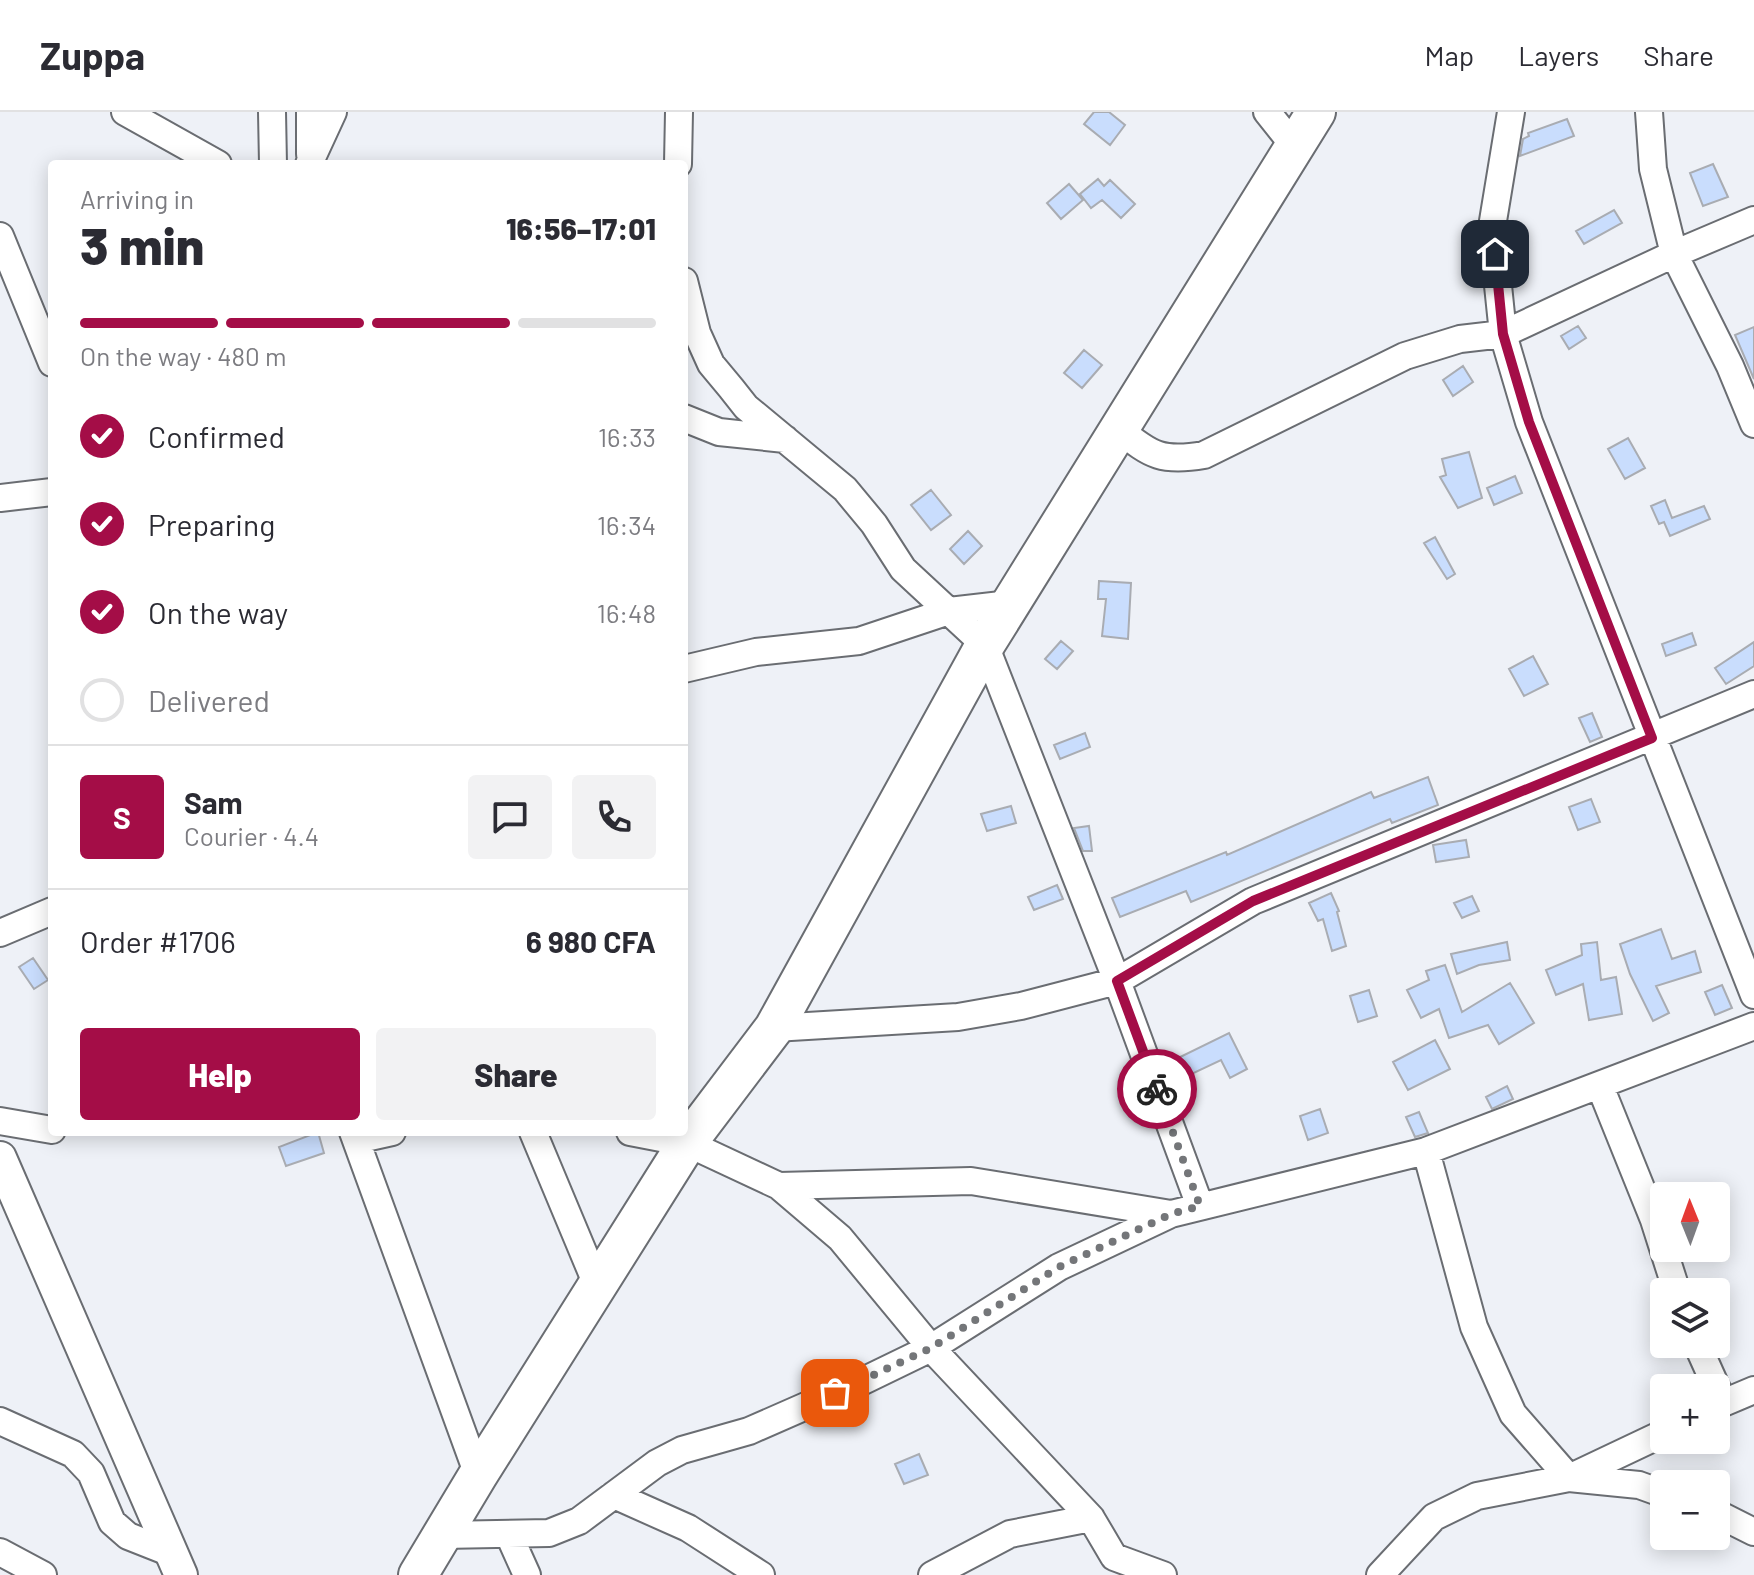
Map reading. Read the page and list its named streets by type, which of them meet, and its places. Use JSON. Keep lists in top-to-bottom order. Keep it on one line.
{"north":"top","page":{"header":"Zuppa","nav":["Map","Layers","Share"],"heading":["3 min","Arriving in","16:56–17:01"],"panel":["Sam","Courier · 4.4","Order #1706","6 980 CFA"],"bar":"On the way · 480 m","list":[["Confirmed","16:33"],["Preparing","16:34"],["On the way","16:48"],"Delivered"],"round":"S","buttons":["Help","Share"],"map_buttons":["+","−"]}}
